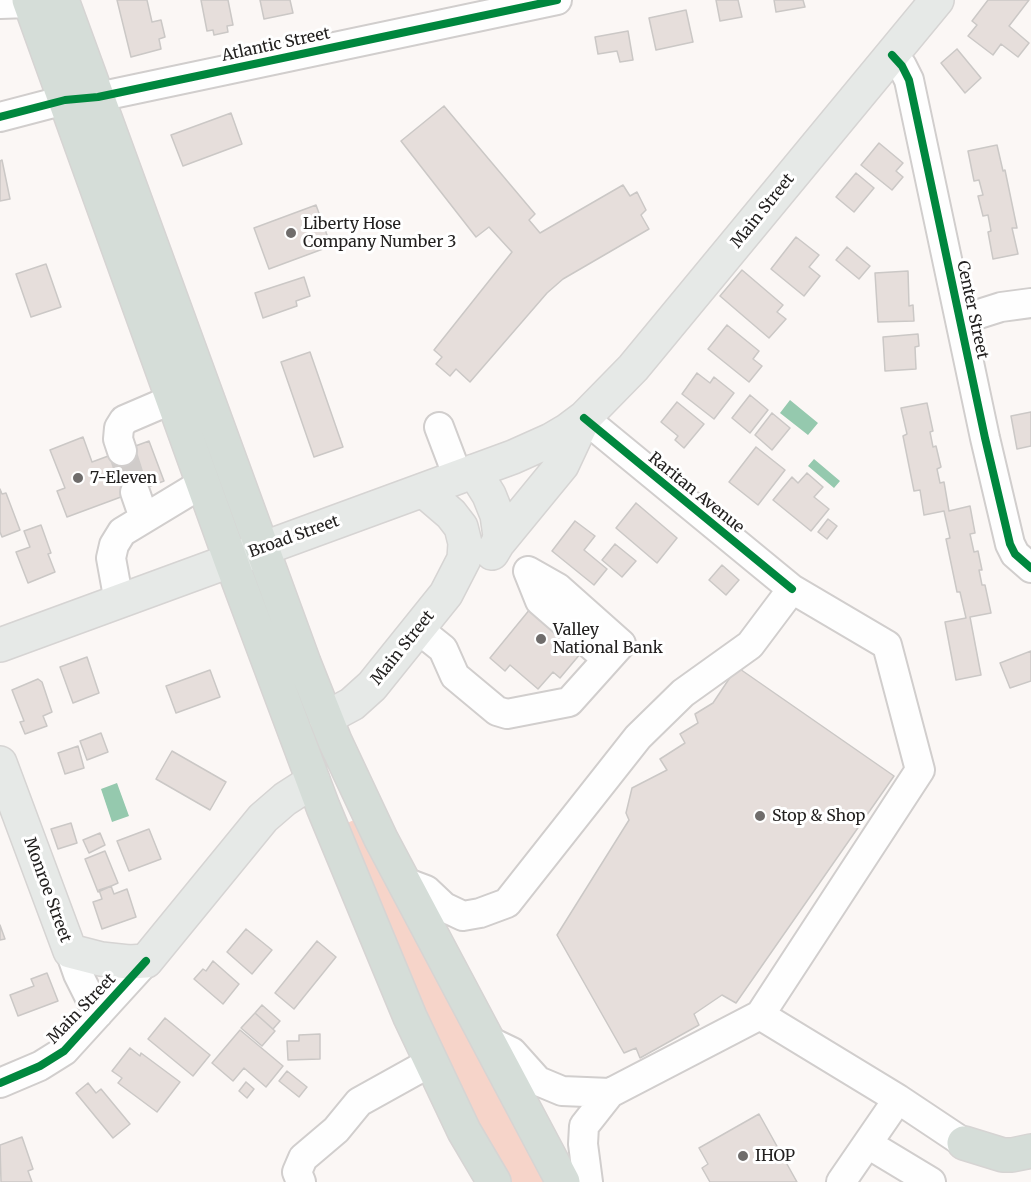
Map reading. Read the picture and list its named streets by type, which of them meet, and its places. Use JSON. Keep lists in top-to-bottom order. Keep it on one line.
{"streets":{"main road":["Main Street","Broad Street","Monroe Street"],"street":["Atlantic Street","Center Street","Raritan Avenue"]},"crossings":[["Main Street","Center Street"],["Main Street","Raritan Avenue"],["Main Street","Broad Street"],["Main Street","Monroe Street"],["Raritan Avenue","Broad Street"]],"places":["Liberty Hose Company Number 3","7-Eleven","Valley National Bank","Stop & Shop","IHOP"]}
